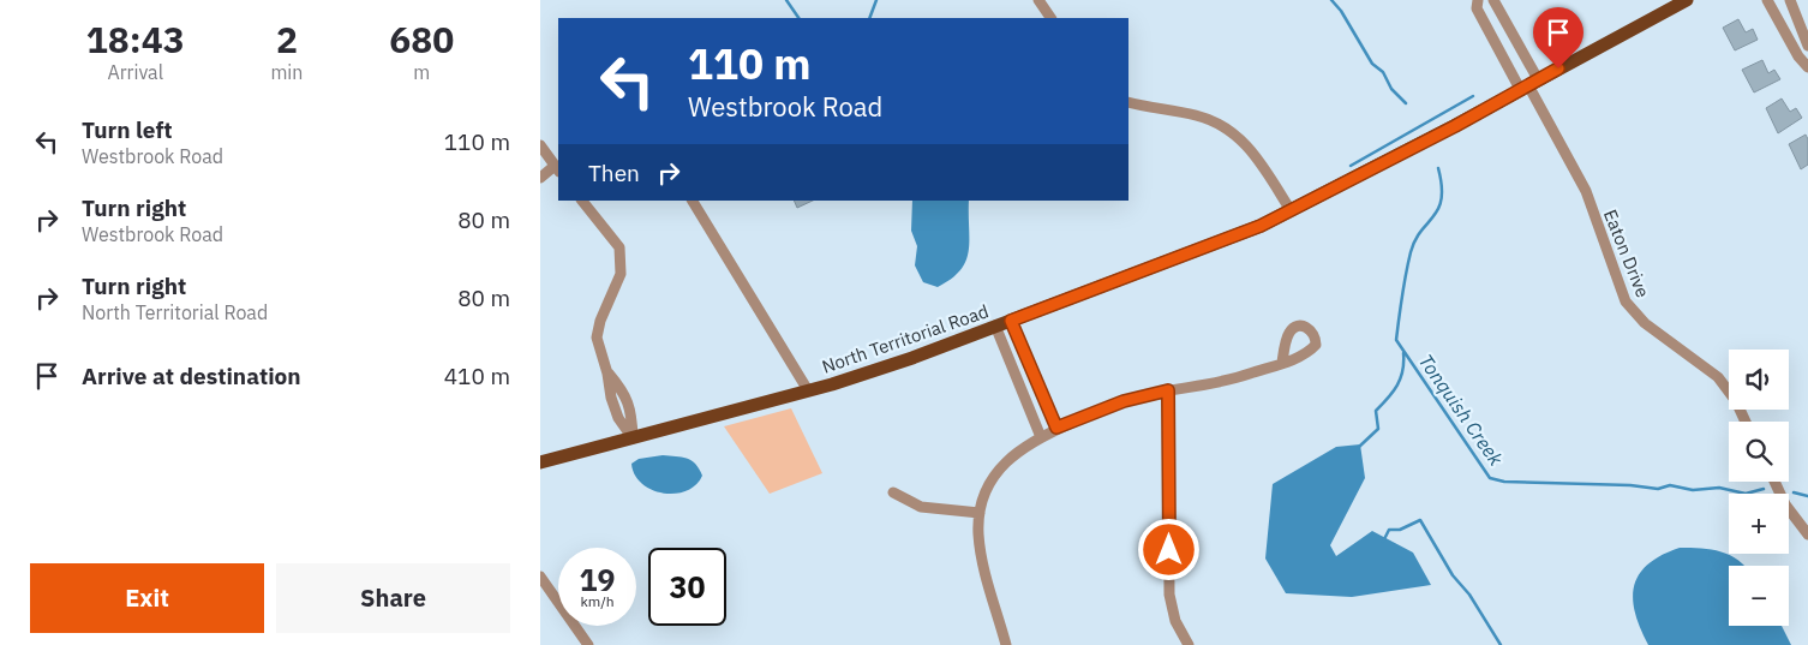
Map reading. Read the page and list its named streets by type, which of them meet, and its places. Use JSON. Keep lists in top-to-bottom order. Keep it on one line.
{"streets":{"main road":["North Territorial Road"],"street":["Eaton Drive"]},"crossings":[["Eaton Drive","North Territorial Road"]],"water":["Tonquish Creek"],"page":{"eta":["18:43","Arrival","2","min","680","m"],"turn":["110 m","Westbrook Road"],"list":[{"name":"Turn left","note":"Westbrook Road","value":"110 m"},{"name":"Turn right","note":"Westbrook Road","value":"80 m"},{"name":"Turn right","note":"North Territorial Road","value":"80 m"},{"name":"Arrive at destination","value":"410 m"}],"then":"Then","map_buttons":["+","−"],"speed":"19 km/h","limit":"30","buttons":["Exit","Share"]}}
